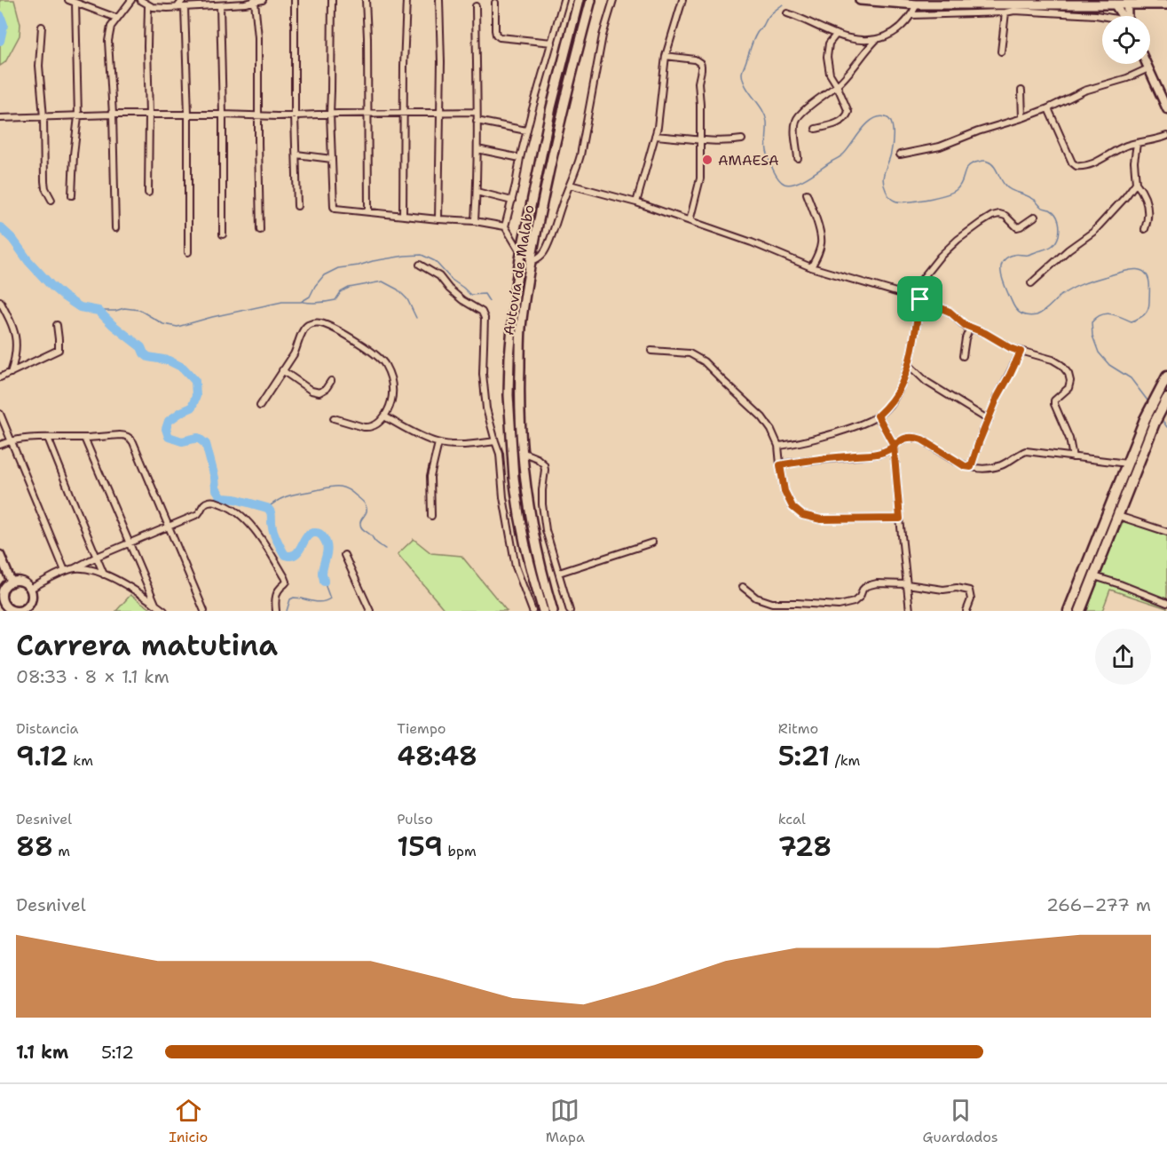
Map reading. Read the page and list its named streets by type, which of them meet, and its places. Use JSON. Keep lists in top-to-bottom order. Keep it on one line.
{"streets":{"main road":["Autovía de Malabo"]},"places":["AMAESA"],"page":{"heading":["Carrera matutina","08:33 · 8 × 1.1 km"],"stats":[["Distancia","9.12 km"],["Tiempo","48:48"],["Ritmo","5:21 /km"],["Desnivel","88 m"],["Pulso","159 bpm"],["kcal","728"]],"chart":["Desnivel","266–277 m"],"list":[{"name":"1.1 km","note":"5:12"}],"tabs":["Inicio","Mapa","Guardados"]}}
